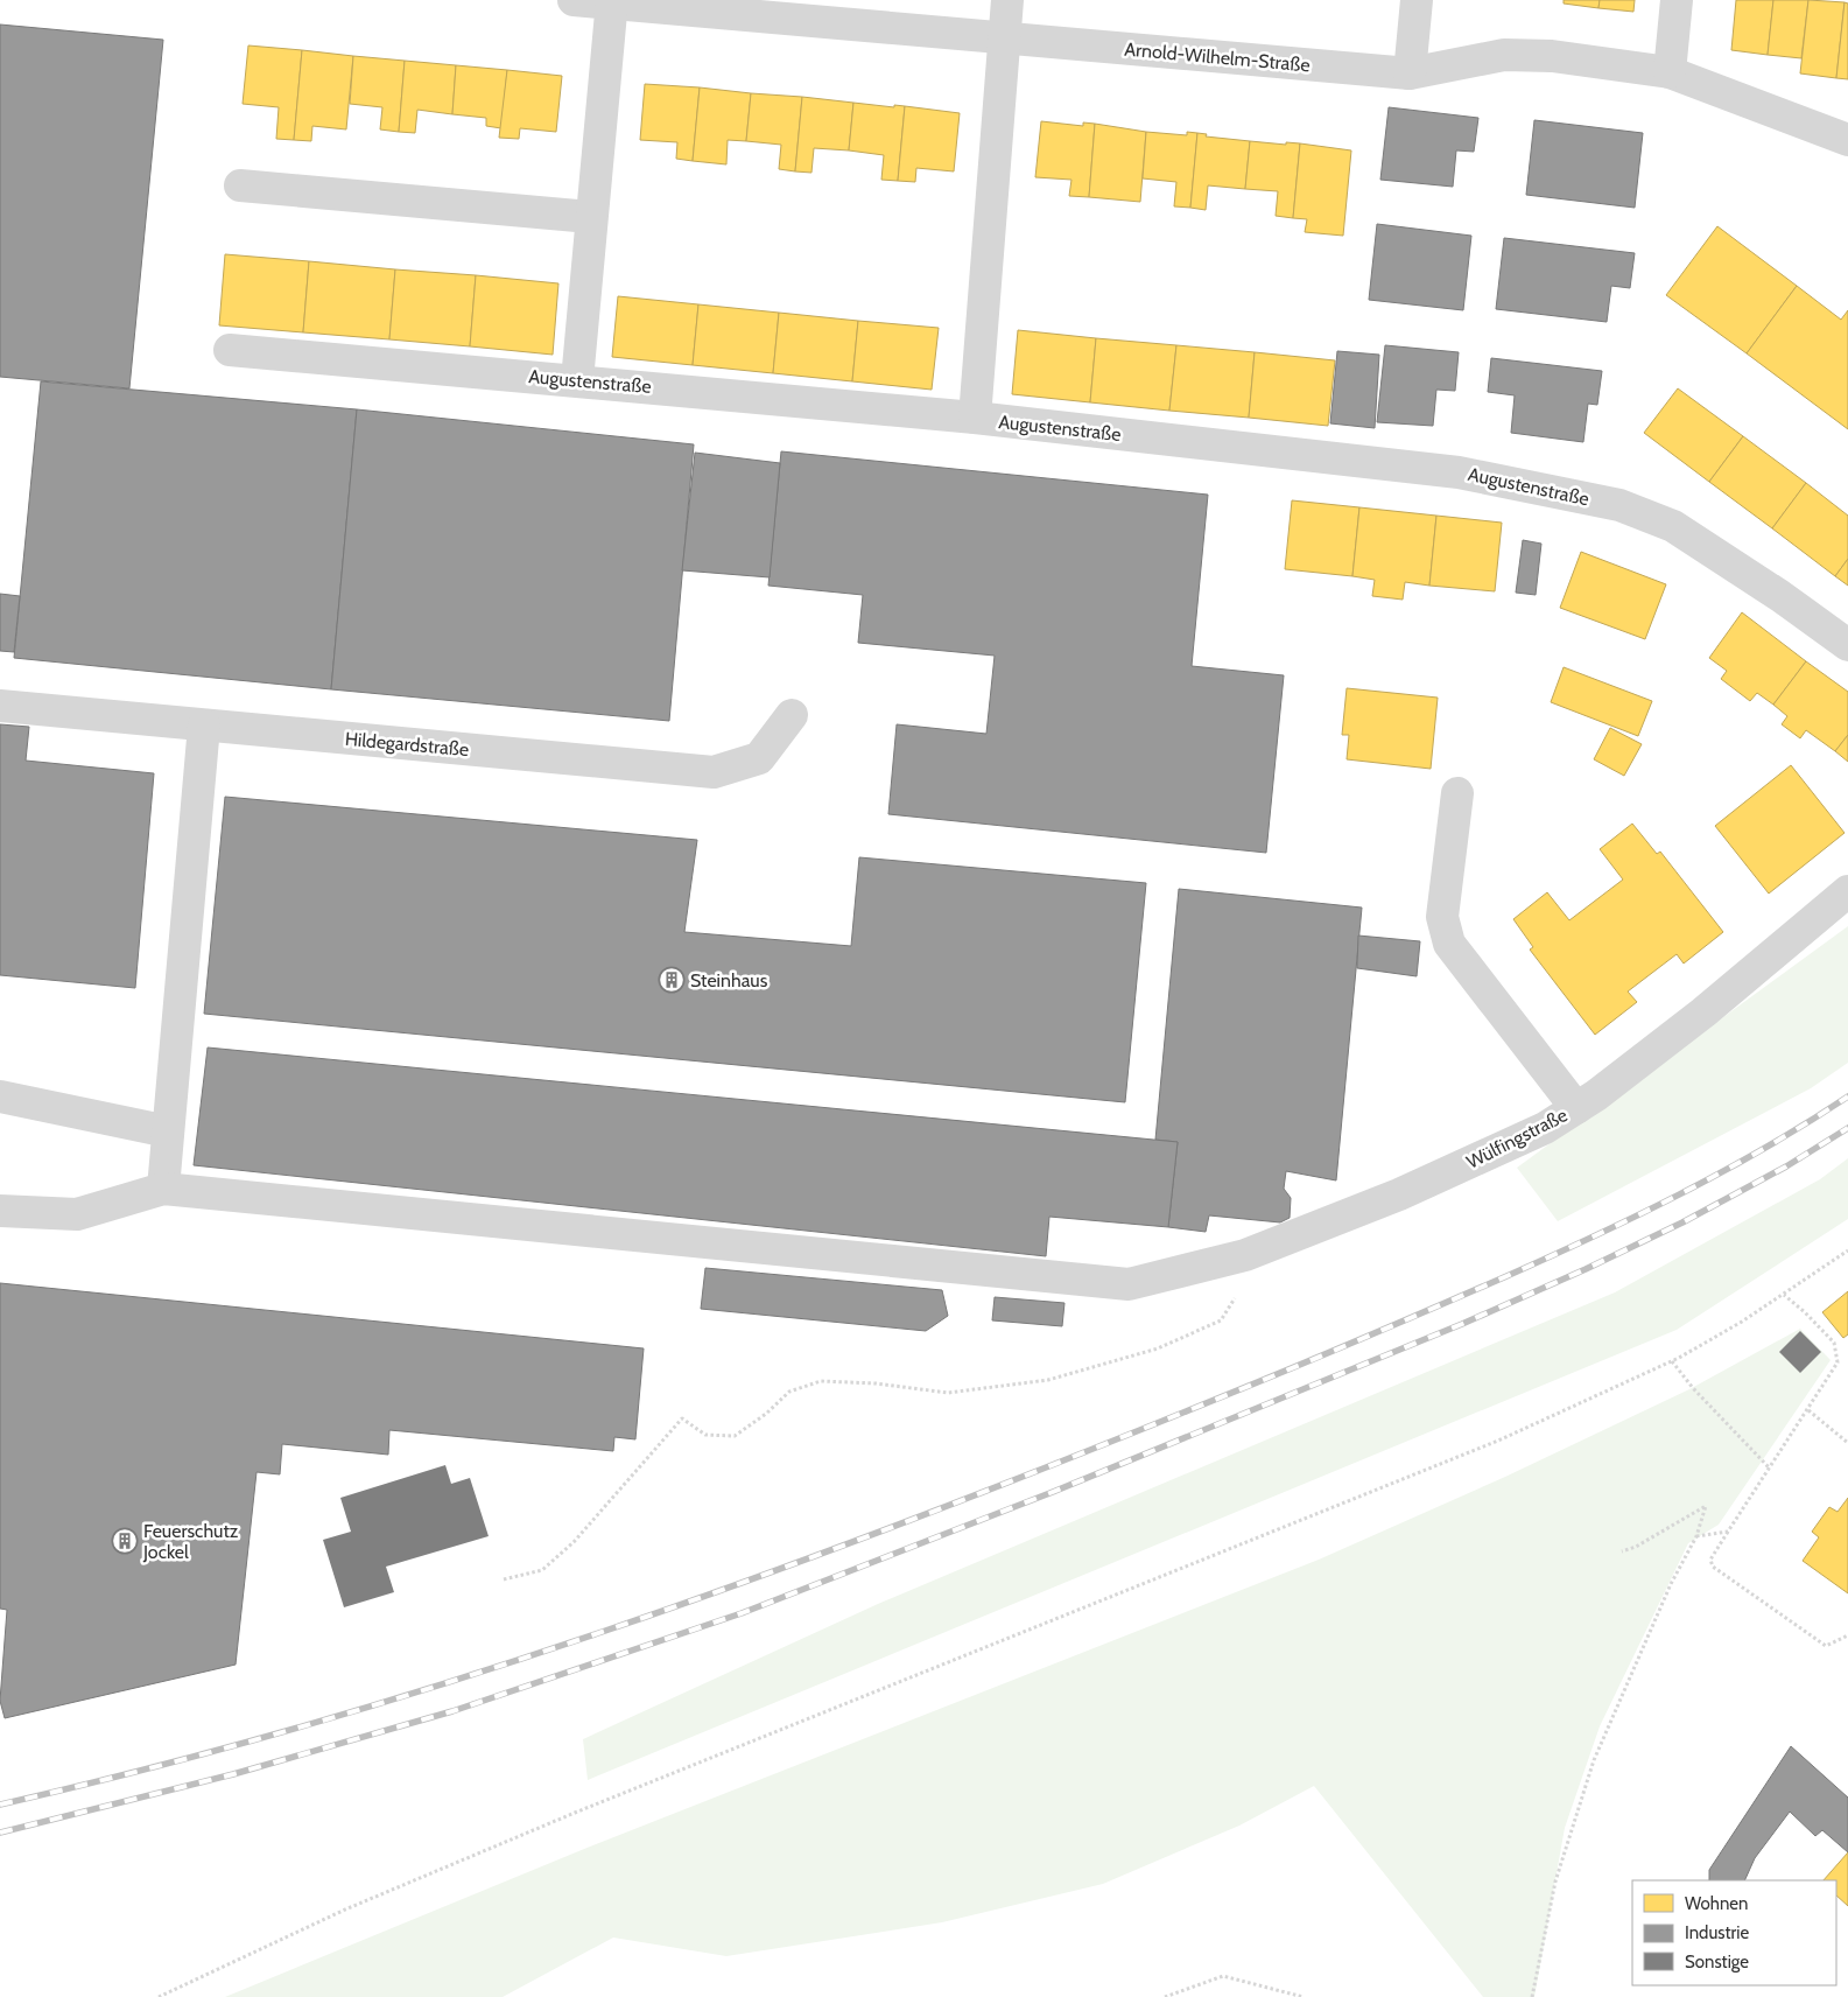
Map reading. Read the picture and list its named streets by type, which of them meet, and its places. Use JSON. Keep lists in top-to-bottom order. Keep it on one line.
{"streets":{"street":["Arnold-Wilhelm-Straße","Augustenstraße","Hildegardstraße","Wülfingstraße"]},"places":{"building":["Steinhaus","Feuerschutz Jockel"]},"legend":["Wohnen","Industrie","Sonstige"]}
